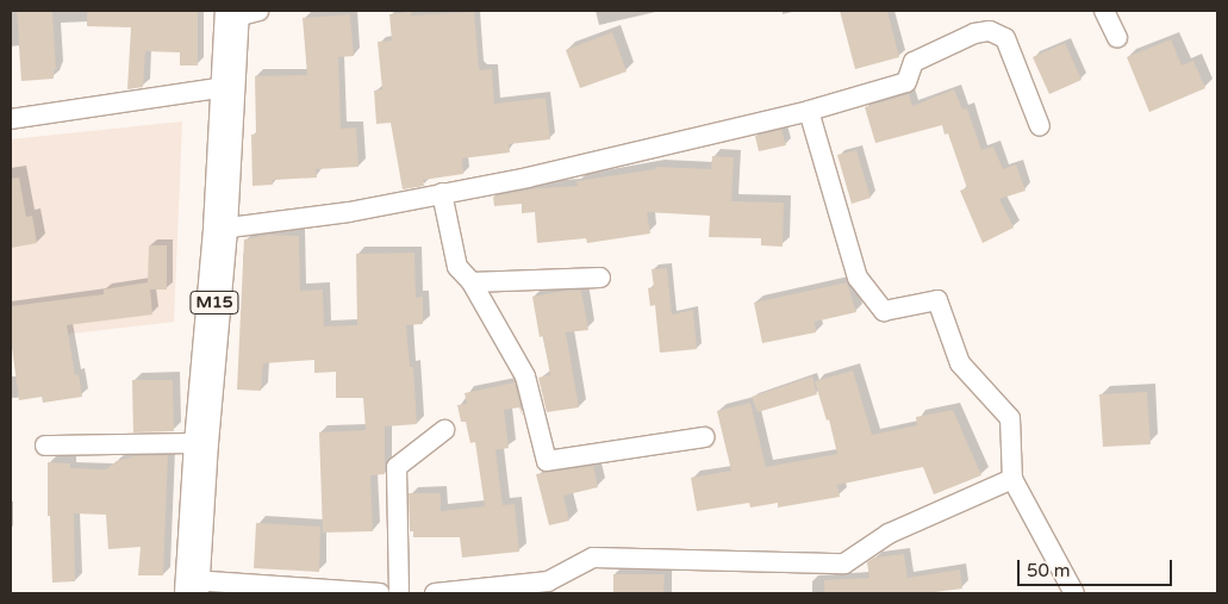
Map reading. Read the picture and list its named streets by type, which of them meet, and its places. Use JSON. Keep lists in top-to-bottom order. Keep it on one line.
{"streets":{"highway":["M15"]},"scale_bar":"50 m"}
